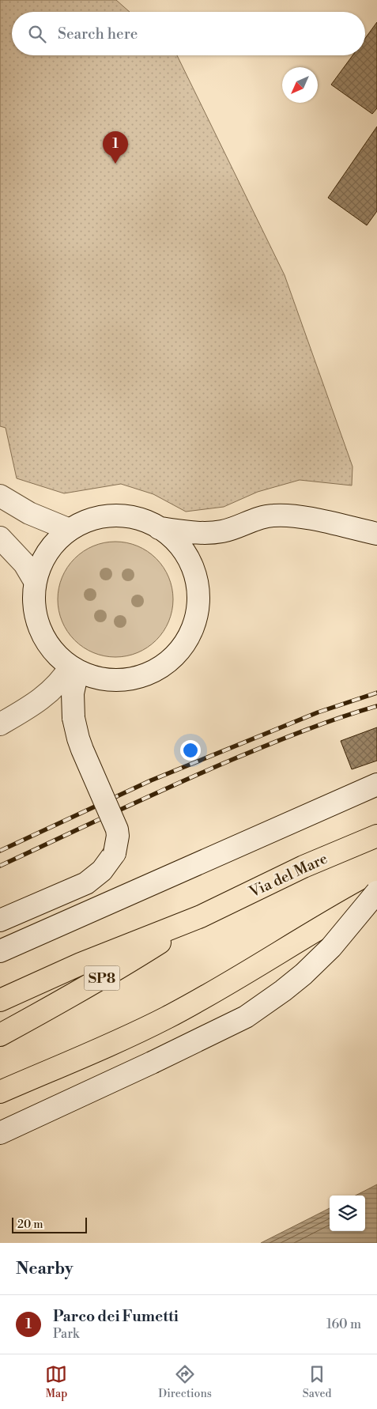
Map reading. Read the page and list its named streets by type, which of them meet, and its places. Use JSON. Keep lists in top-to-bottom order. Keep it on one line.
{"streets":{"main road":["Via del Mare","SP8"]},"scale_bar":"20 m","north":"bottom left","page":{"search":"Search here","pins":"1","scale":"20 m","heading":"Nearby","list":[{"mark":"1","name":"Parco dei Fumetti","note":"Park","value":"160 m"}],"nav":["Map","Directions","Saved"]}}
